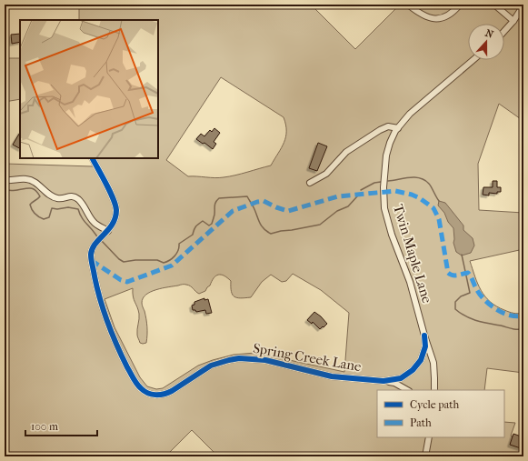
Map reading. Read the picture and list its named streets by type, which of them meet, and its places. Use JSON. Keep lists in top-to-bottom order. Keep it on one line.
{"streets":{"street":["Twin Maple Lane","Spring Creek Lane"]},"crossings":[["Twin Maple Lane","Spring Creek Lane"]],"legend":["Cycle path","Path"],"scale_bar":"100 m","north":"top"}
